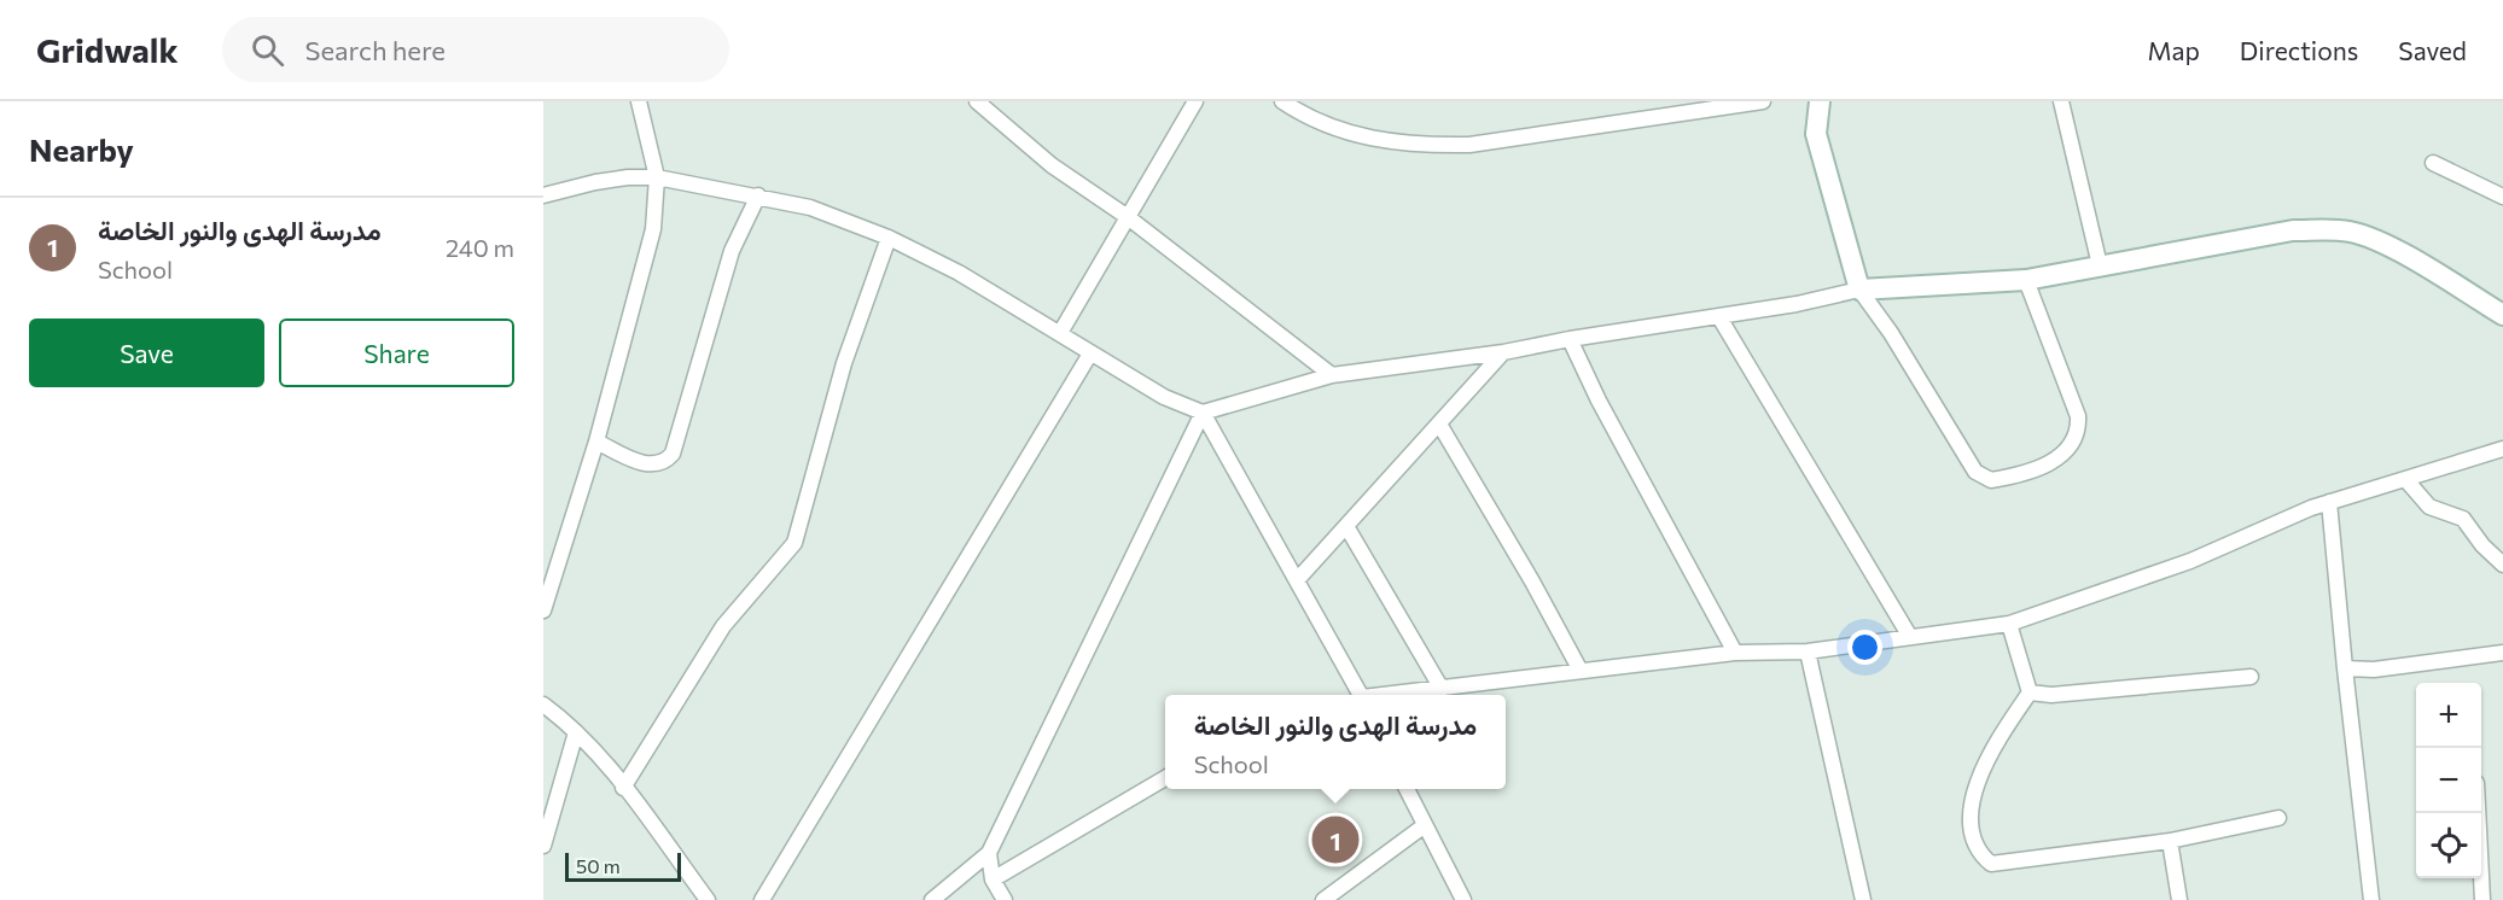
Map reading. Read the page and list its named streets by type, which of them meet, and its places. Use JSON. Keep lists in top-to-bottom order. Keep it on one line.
{"scale_bar":"50 m","page":{"header":"Gridwalk","search":"Search here","nav":["Map","Directions","Saved"],"heading":"Nearby","list":[{"mark":"1","name":"مدرسة الهدى والنور الخاصة","note":"School","value":"240 m"}],"buttons":["Save","Share"],"map_buttons":["+","−"],"popup":["مدرسة الهدى والنور الخاصة","School"],"pins":"1","scale":"50 m"}}
